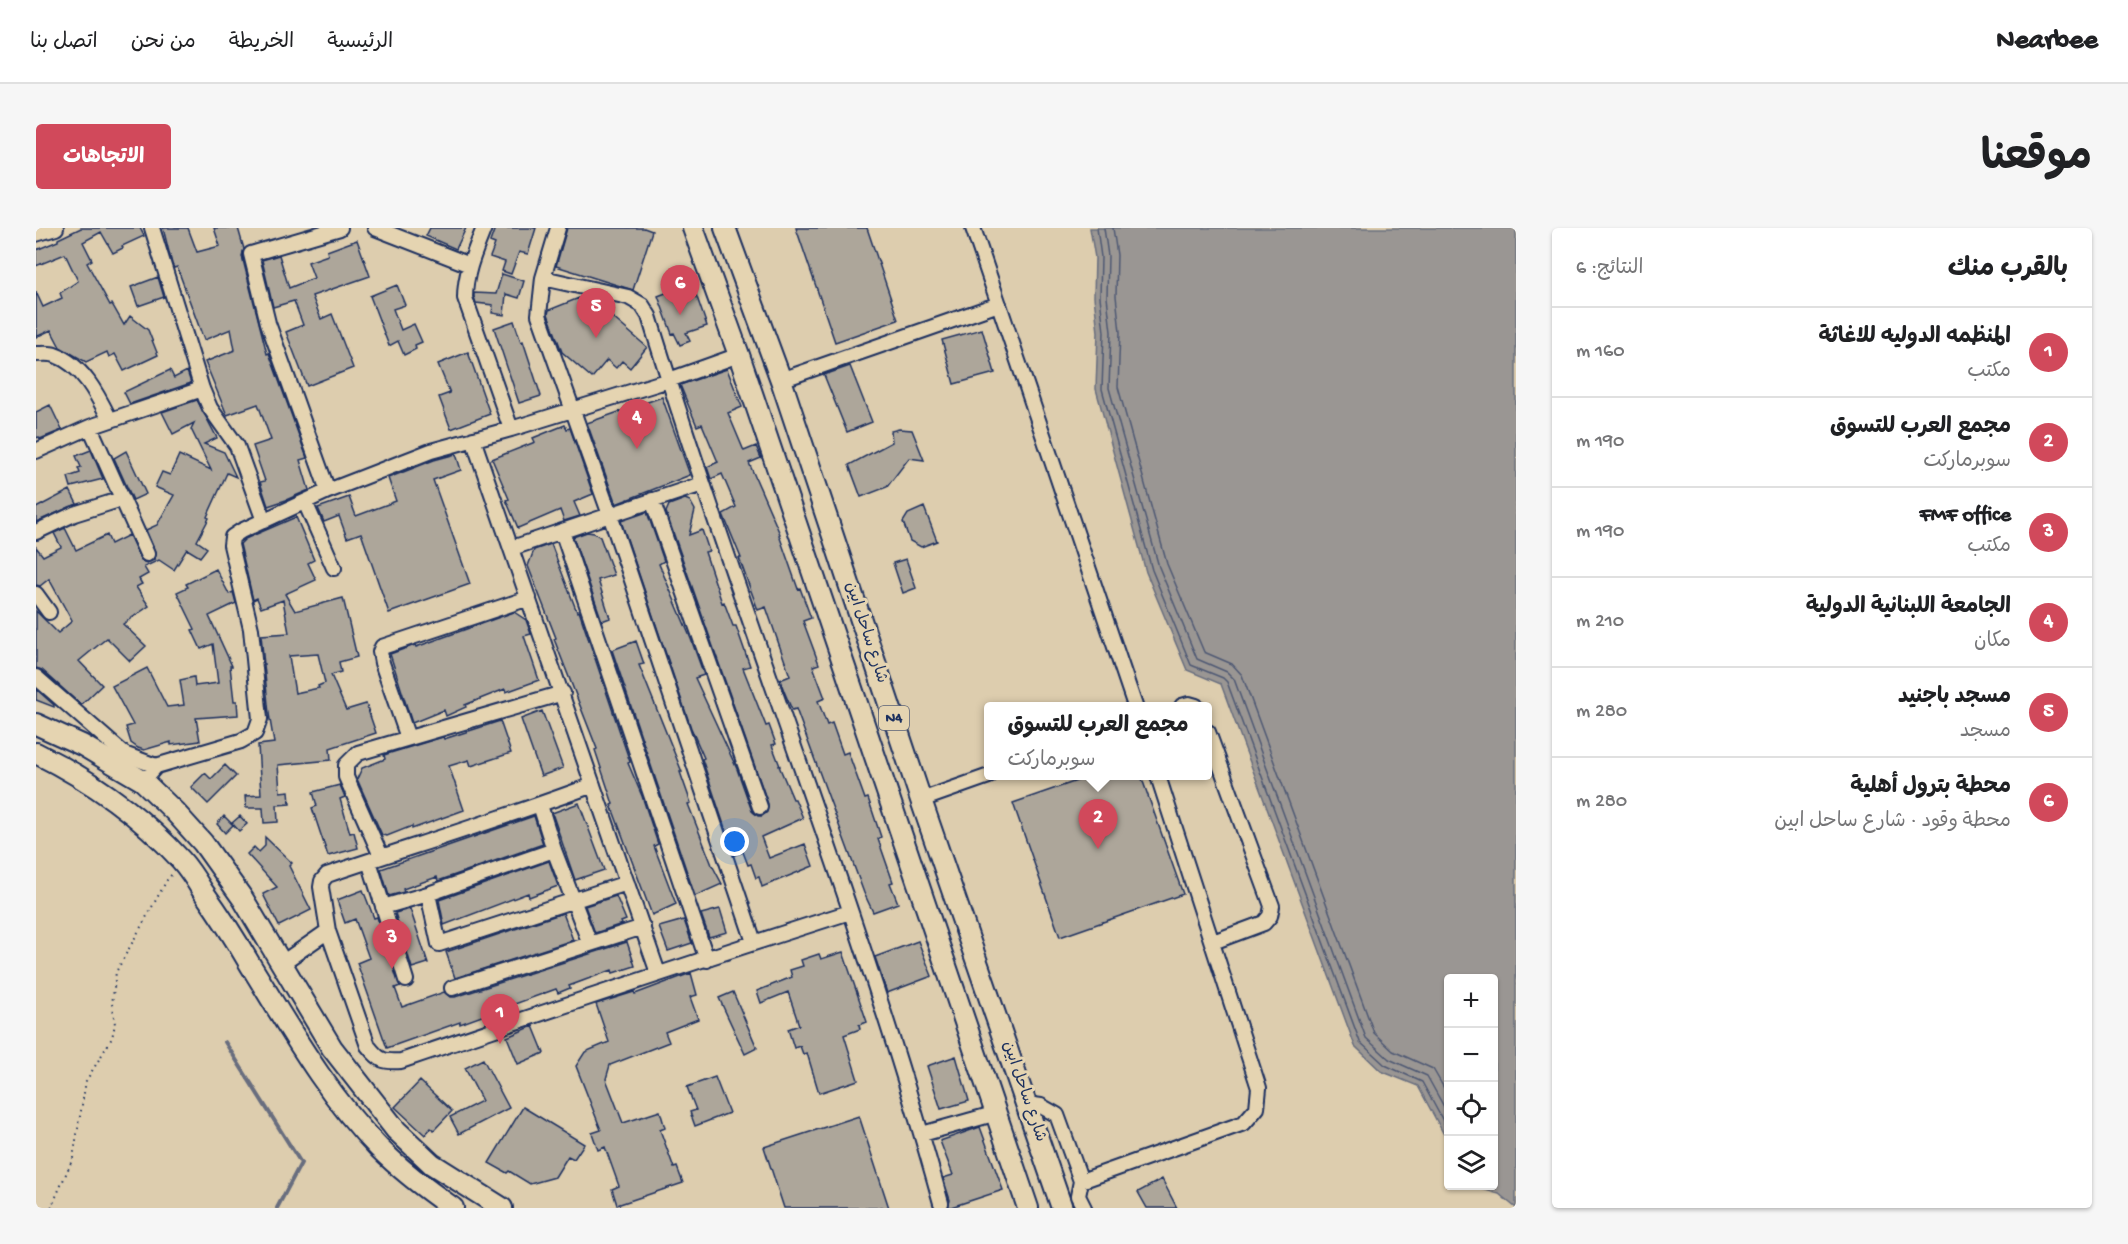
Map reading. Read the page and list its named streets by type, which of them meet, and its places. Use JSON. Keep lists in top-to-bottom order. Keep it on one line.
{"streets":{"highway":["شارع ساحل ابين","N4"]},"page":{"header":"Nearbee","nav":["الرئيسية","الخريطة","من نحن","اتصل بنا"],"title":"موقعنا","buttons":"الاتجاهات","heading":["بالقرب منك","النتائج: 6"],"pins":["6","5","4","2","3","1"],"list":[{"mark":"1","name":"المنظمه الدوليه للاغاثة","note":"مكتب","value":"160 m"},{"mark":"2","name":"مجمع العرب للتسوق","note":"سوبرماركت","value":"190 m"},{"mark":"3","name":"FMF office","note":"مكتب","value":"190 m"},{"mark":"4","name":"الجامعة اللبنانية الدولية","note":"مكان","value":"210 m"},{"mark":"5","name":"مسجد باجنيد","note":"مسجد","value":"280 m"},{"mark":"6","name":"محطة بترول أهلية","note":"محطة وقود · شارع ساحل ابين","value":"280 m"}],"popup":["مجمع العرب للتسوق","سوبرماركت"],"map_buttons":["+","−"]}}
